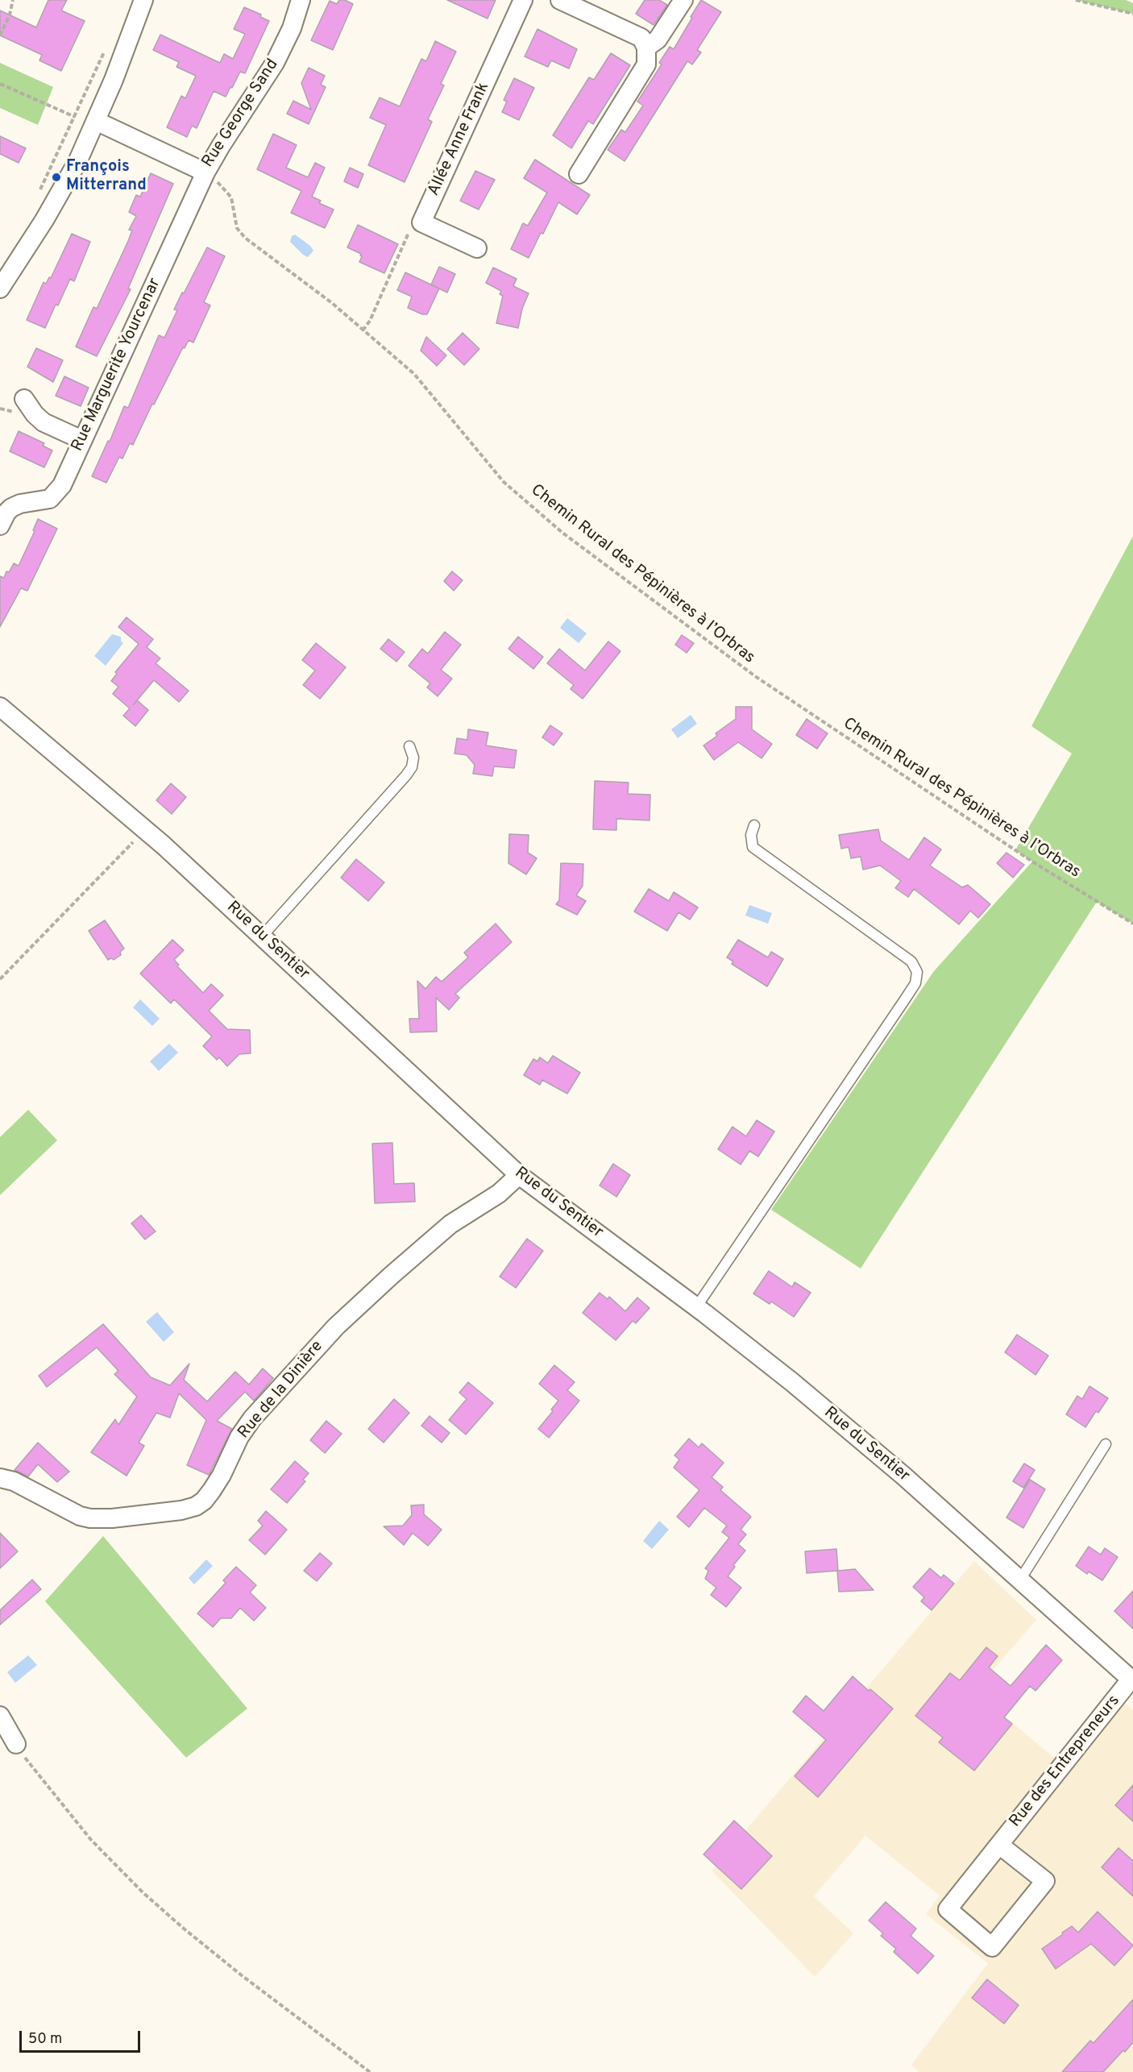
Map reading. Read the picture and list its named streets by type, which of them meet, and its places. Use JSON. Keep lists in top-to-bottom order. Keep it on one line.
{"streets":{"street":["Rue George Sand","Allée Anne Frank","Rue Marguerite Yourcenar","Rue du Sentier","Rue de la Dinière","Rue des Entrepreneurs"],"path":["Chemin Rural des Pépinières à l’Orbras"]},"crossings":[["Rue George Sand","Rue Marguerite Yourcenar"],["Rue George Sand","Chemin Rural des Pépinières à l’Orbras"],["Rue Marguerite Yourcenar","Chemin Rural des Pépinières à l’Orbras"],["Rue du Sentier","Rue de la Dinière"],["Rue du Sentier","Rue des Entrepreneurs"]],"places":["François Mitterrand"],"scale_bar":"50 m"}
